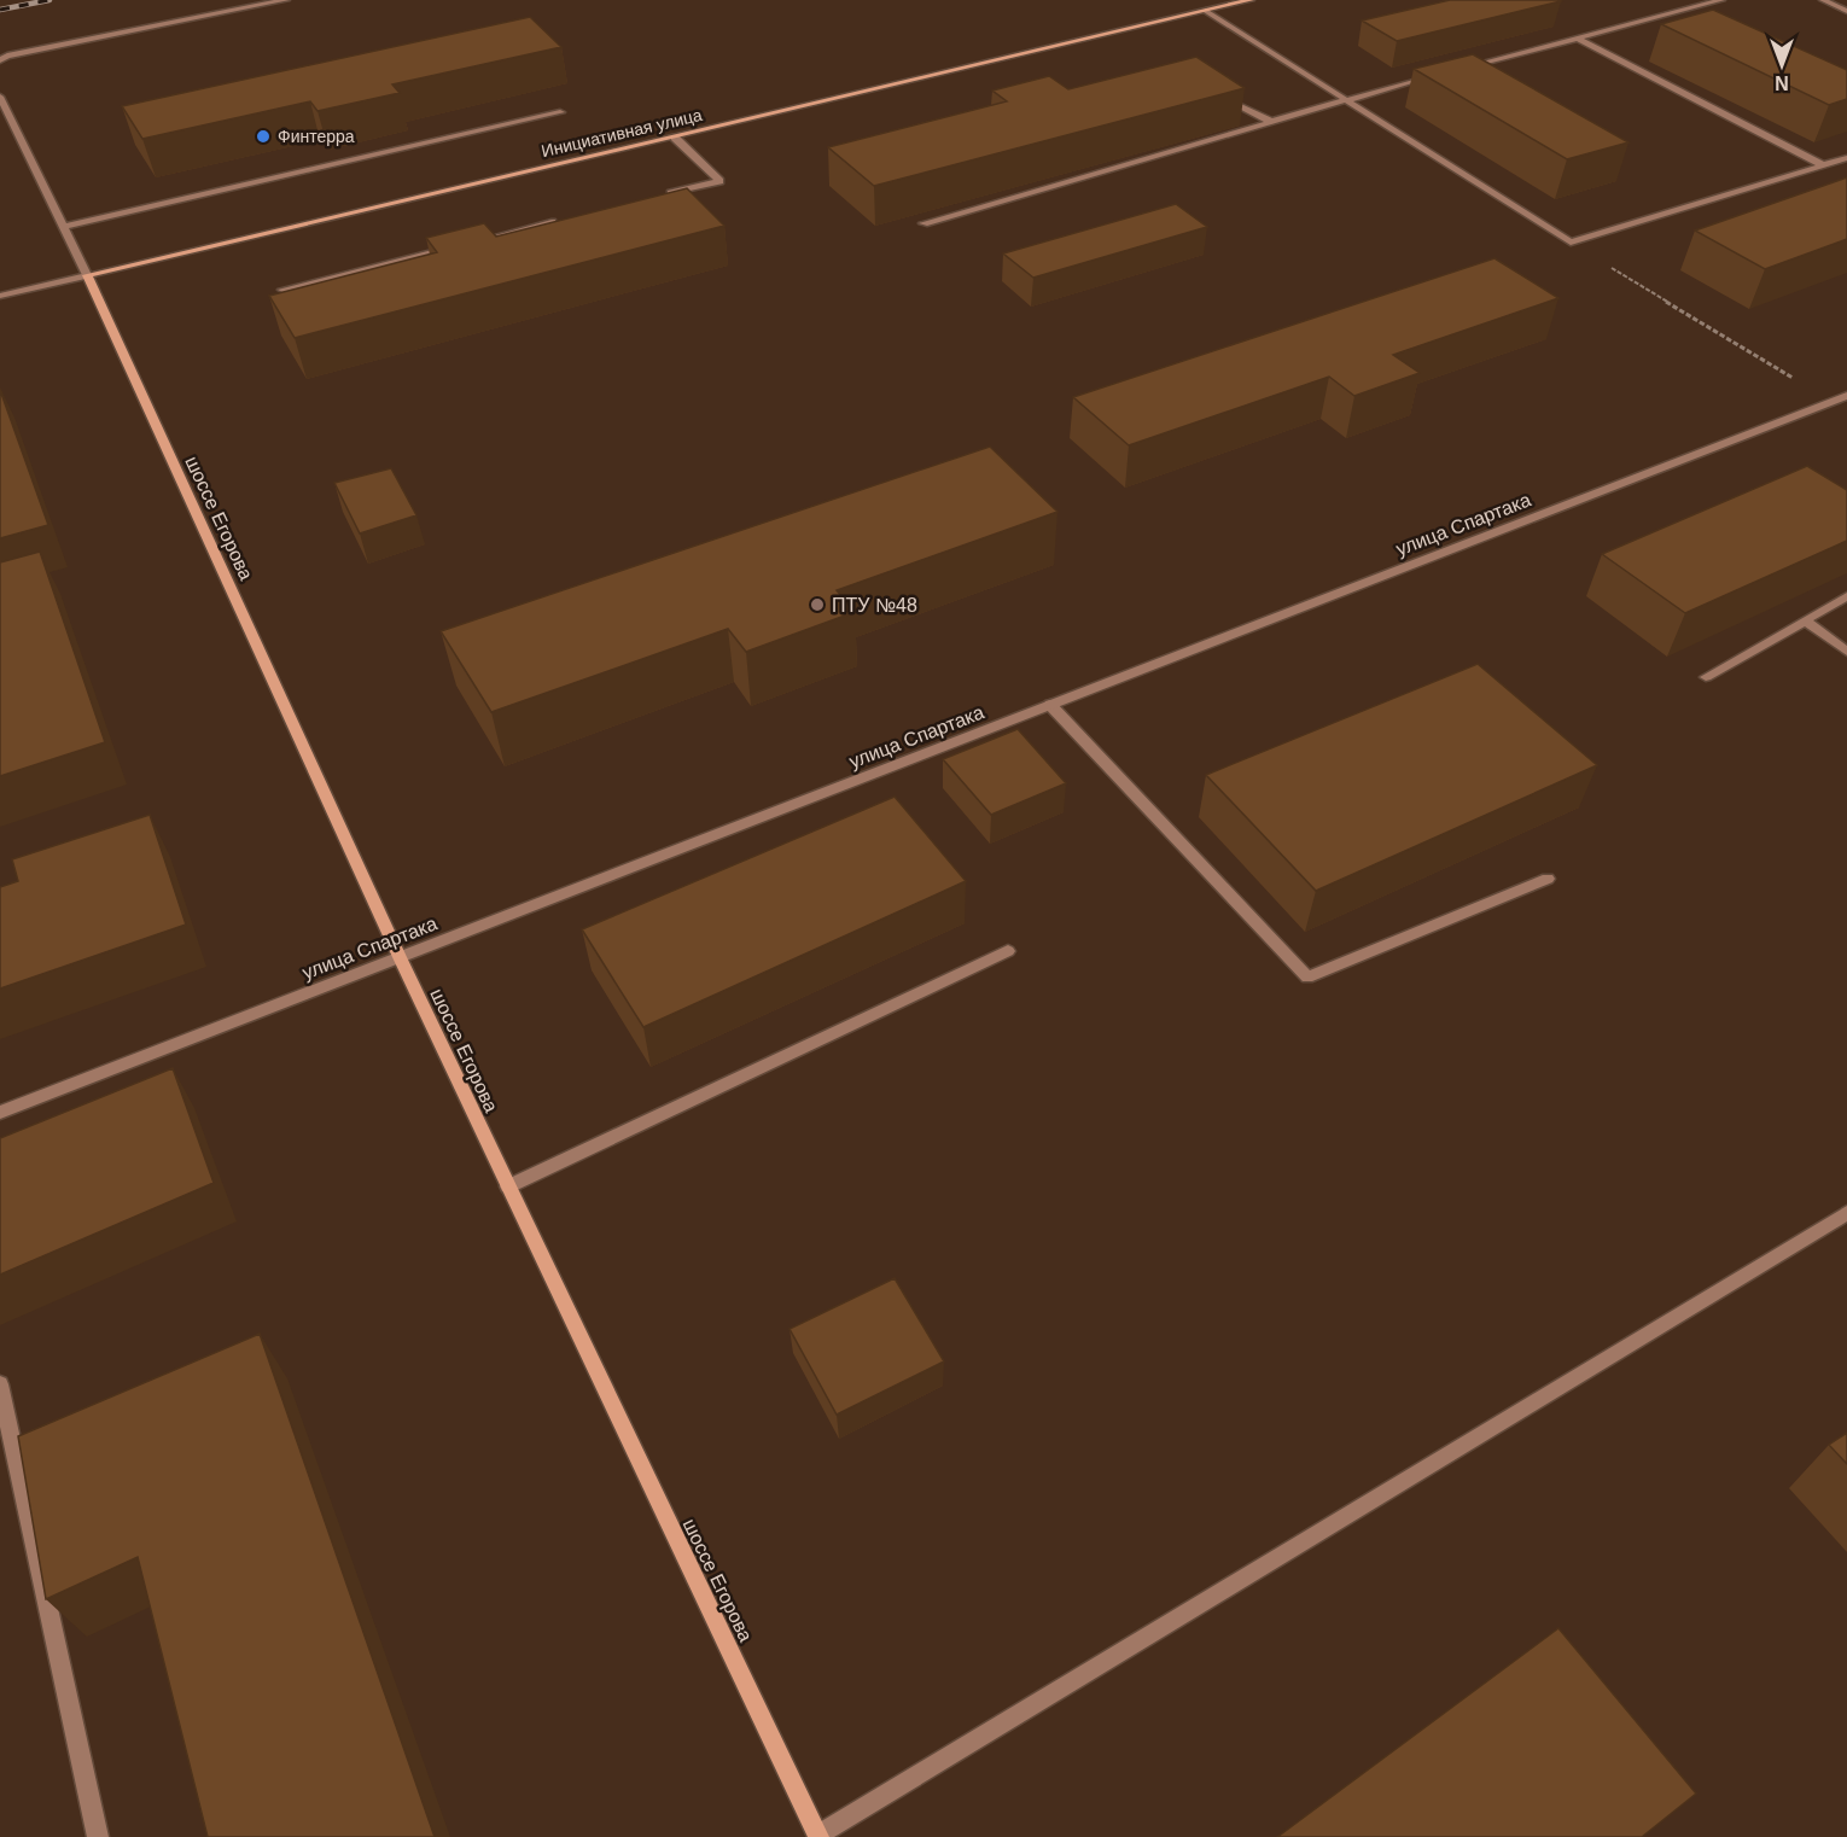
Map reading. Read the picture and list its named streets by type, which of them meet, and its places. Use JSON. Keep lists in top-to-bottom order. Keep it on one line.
{"streets":{"main road":["Инициативная улица","шоссе Егорова"],"street":["улица Спартака"]},"crossings":[["Инициативная улица","шоссе Егорова"],["шоссе Егорова","улица Спартака"]],"places":["Финтерра","ПТУ №48"],"north":"bottom"}
